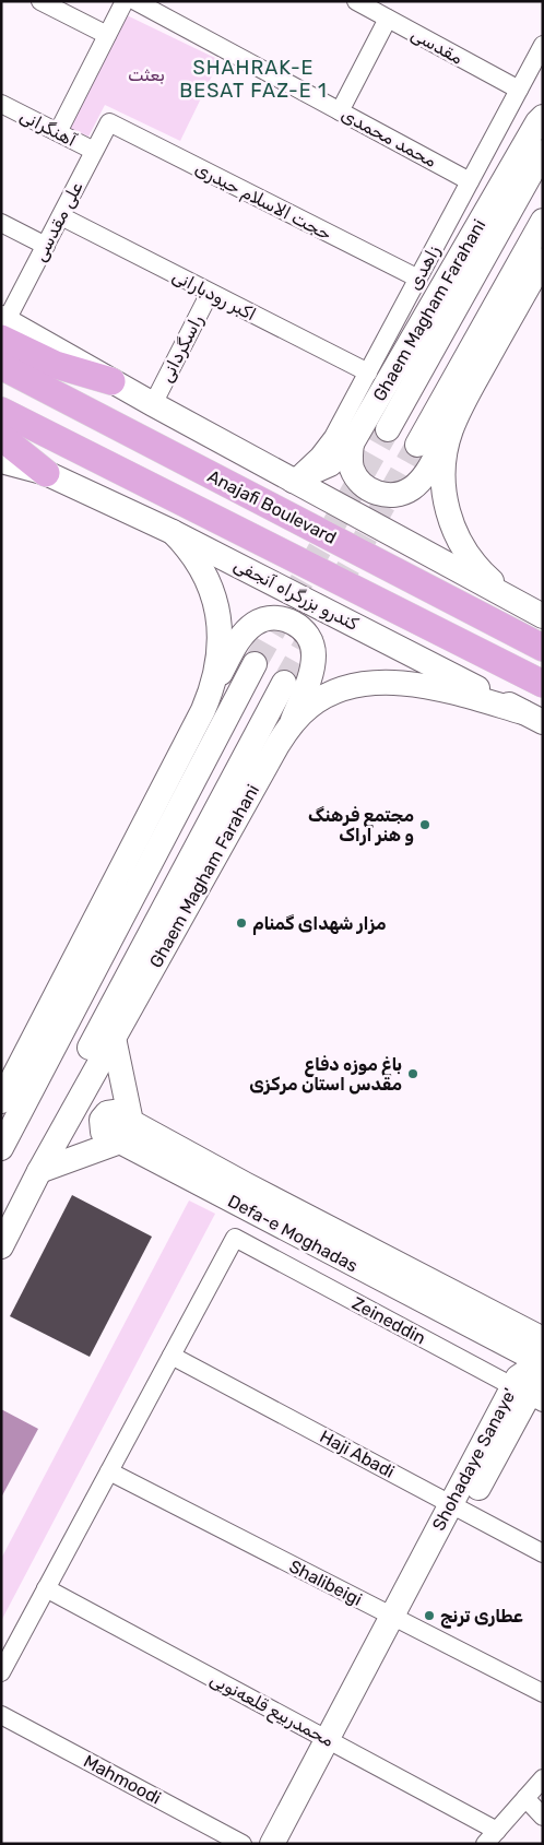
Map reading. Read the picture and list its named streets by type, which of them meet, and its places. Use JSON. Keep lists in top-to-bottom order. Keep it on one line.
{"streets":{"main road":["Anajafi Boulevard"],"street":["مقدسی","آهنگرانی","محمد محمدی","حجت الاسلام حیدری","علی مقدسی","زاهدی","اکبر رودبارانی","Ghaem Magham Farahani","راسگردانی","کندرو بزرگراه آنجفی","Defa-e Moghadas","Zeineddin","Haji Abadi","Shohadaye Sanaye'","Shalibeigi","محمدربیع قلعه‌نویی","Mahmoodi"]},"crossings":[["مقدسی","زاهدی"],["آهنگرانی","علی مقدسی"],["محمد محمدی","زاهدی"],["حجت الاسلام حیدری","علی مقدسی"],["حجت الاسلام حیدری","زاهدی"],["علی مقدسی","اکبر رودبارانی"],["زاهدی","اکبر رودبارانی"],["زاهدی","Ghaem Magham Farahani"],["اکبر رودبارانی","راسگردانی"],["Ghaem Magham Farahani","کندرو بزرگراه آنجفی"],["Defa-e Moghadas","Shohadaye Sanaye'"],["Zeineddin","Haji Abadi"],["Zeineddin","Shohadaye Sanaye'"],["Haji Abadi","Shohadaye Sanaye'"],["Shohadaye Sanaye'","Shalibeigi"],["Shohadaye Sanaye'","محمدربیع قلعه‌نویی"]],"districts":["SHAHRAK-E BESAT FAZ-E 1"],"parks":["بعثت"],"places":["مجتمع فرهنگ و هنر اراک","مزار شهدای گمنام","باغ موزه دفاع مقدس استان مرکزی","عطاری ترنج"]}
